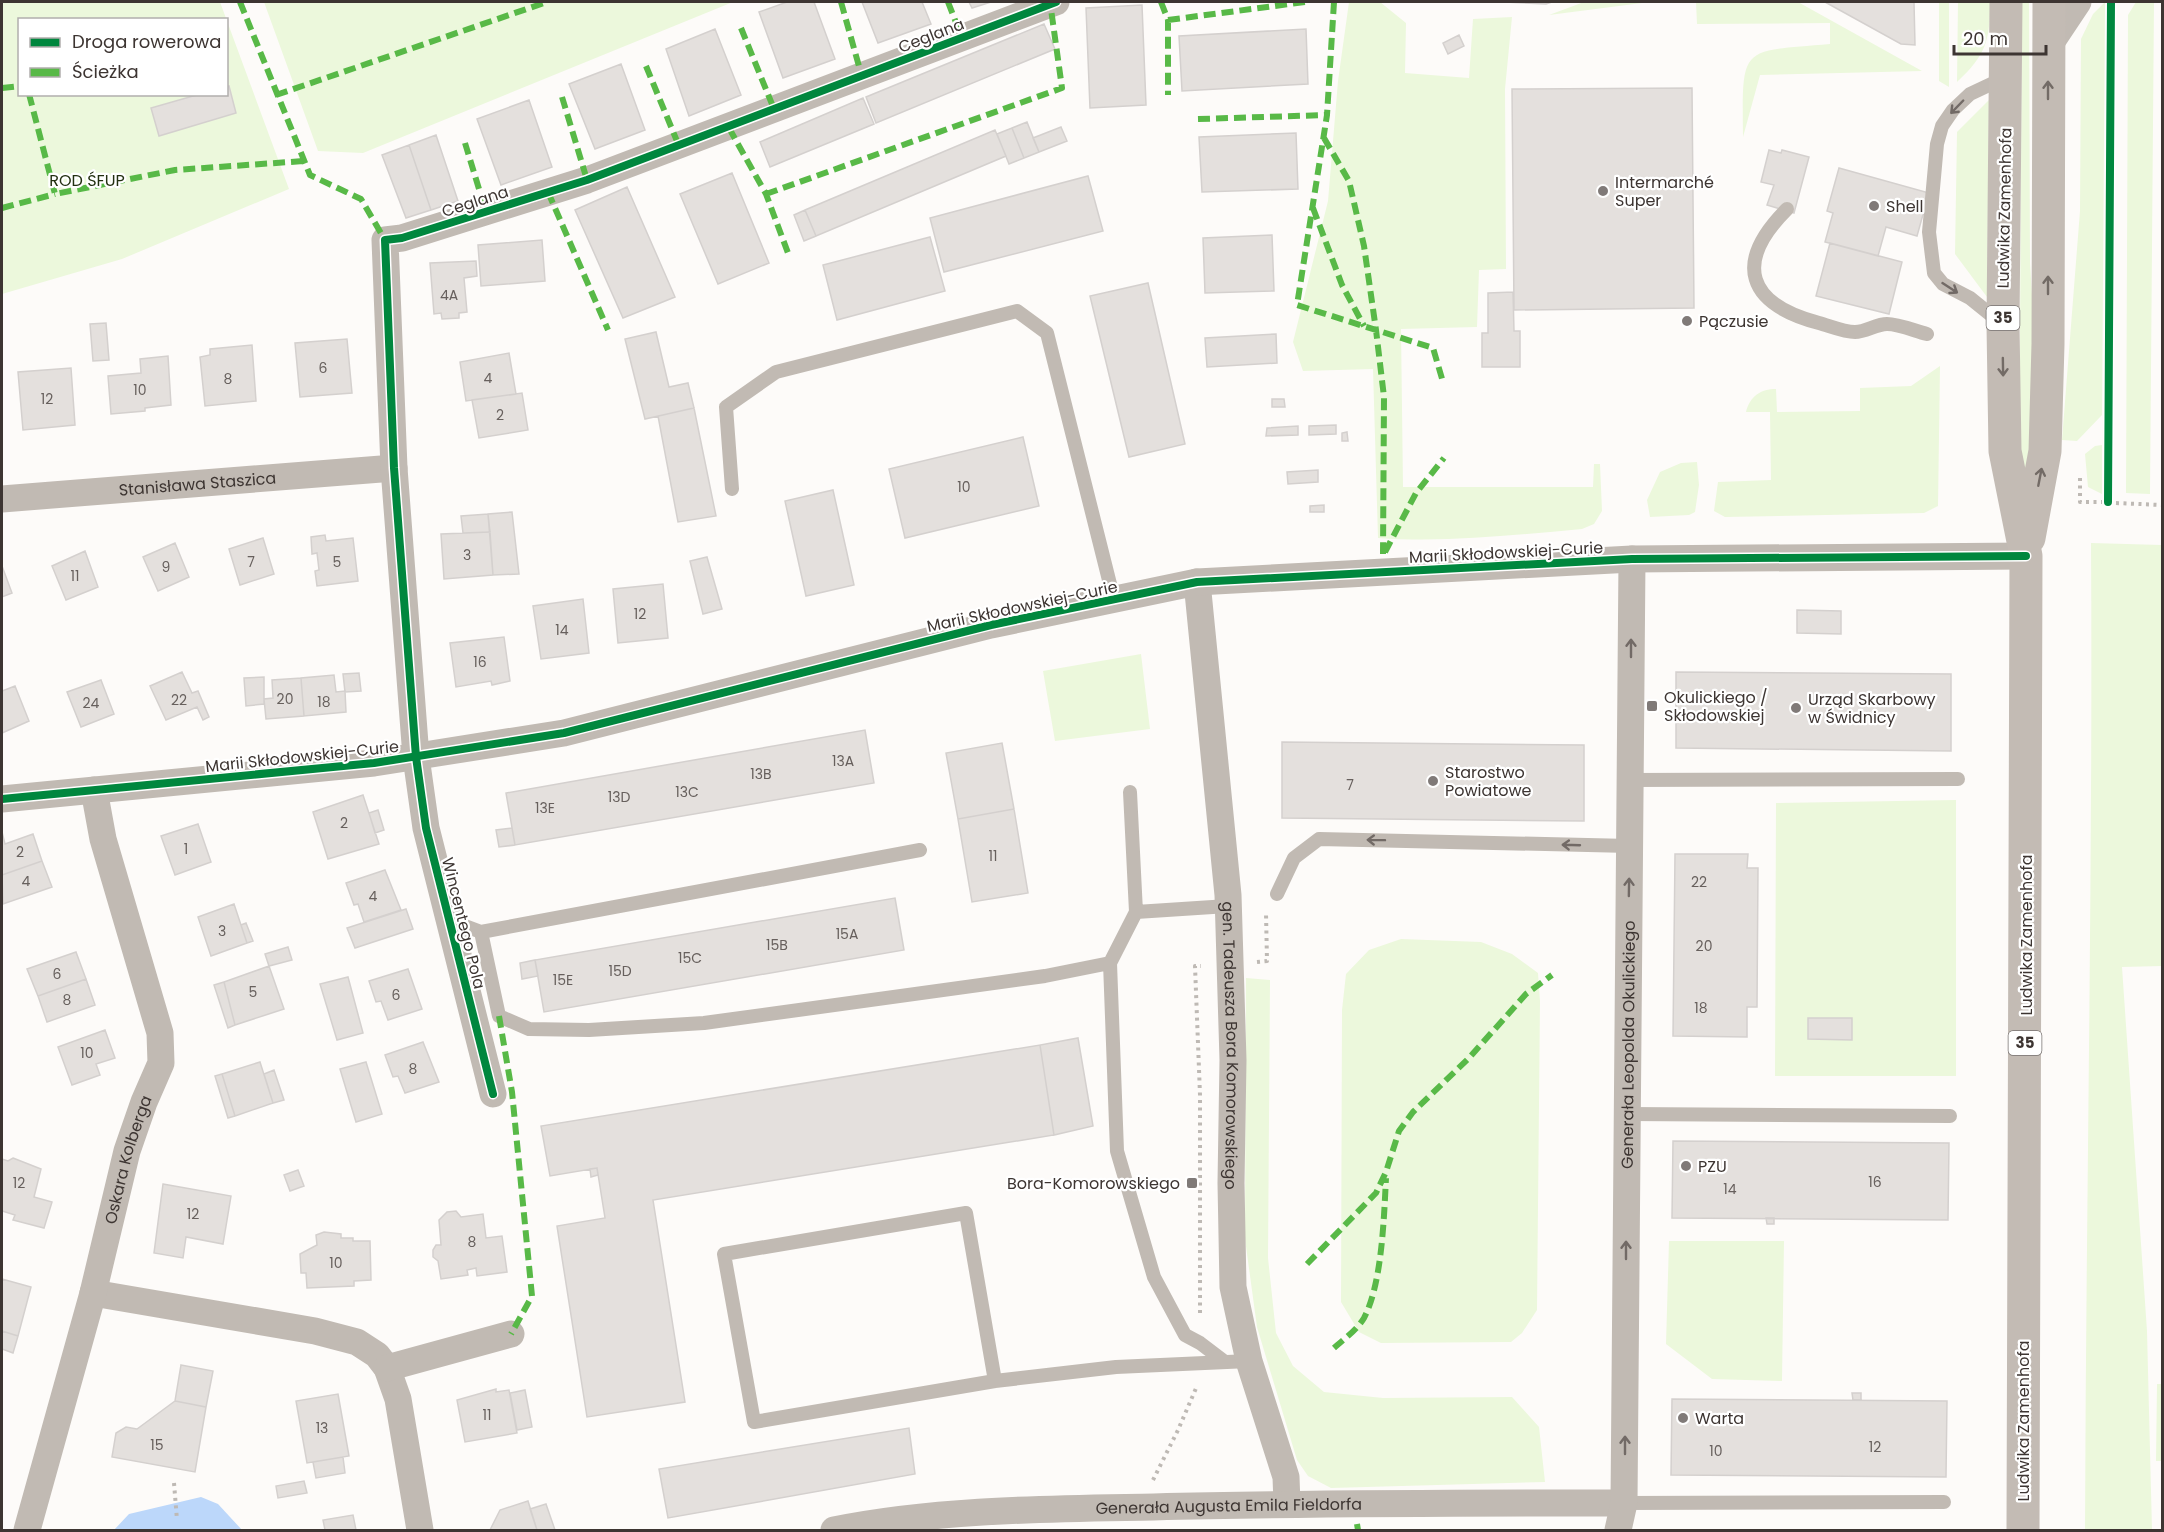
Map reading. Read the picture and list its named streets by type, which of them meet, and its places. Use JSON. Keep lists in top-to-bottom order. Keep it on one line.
{"streets":{"main road":["Ludwika Zamenhofa","35"],"street":["Ceglana","Stanisława Staszica","Marii Skłodowskiej-Curie","Wincentego Pola","Generała Leopolda Okulickiego","gen. Tadeusza Bora Komorowskiego","Oskara Kolberga","Generała Augusta Emila Fieldorfa"]},"crossings":[["Ceglana","Stanisława Staszica"],["Ceglana","Marii Skłodowskiej-Curie"],["Ceglana","Wincentego Pola"],["Ludwika Zamenhofa","Marii Skłodowskiej-Curie"],["Marii Skłodowskiej-Curie","Wincentego Pola"],["Marii Skłodowskiej-Curie","Generała Leopolda Okulickiego"],["Marii Skłodowskiej-Curie","gen. Tadeusza Bora Komorowskiego"],["Marii Skłodowskiej-Curie","Oskara Kolberga"],["Generała Leopolda Okulickiego","Generała Augusta Emila Fieldorfa"],["gen. Tadeusza Bora Komorowskiego","Generała Augusta Emila Fieldorfa"]],"one_way":["Generała Leopolda Okulickiego"],"parks":["ROD ŚFUP"],"places":{"other":["Intermarché Super","Shell","Pączusie","Urząd Skarbowy w Świdnicy","Starostwo Powiatowe","PZU","Warta"],"transit":["Okulickiego / Skłodowskiej","Bora-Komorowskiego"]},"house_numbers":["4A","6","4","8","10","12","2","10","3","7","5","9","11","12","14","16","20","22","18","24","13A","13B","7","13C","13D","13E","2","1","2","11","4","22","4","3","15A","15B","20","15C","15D","6","15E","5","6","8","18","10","8","16","12","14","12","8","10","11","13","15","12","10"],"legend":["Droga rowerowa","Ścieżka"],"scale_bar":"20 m"}
